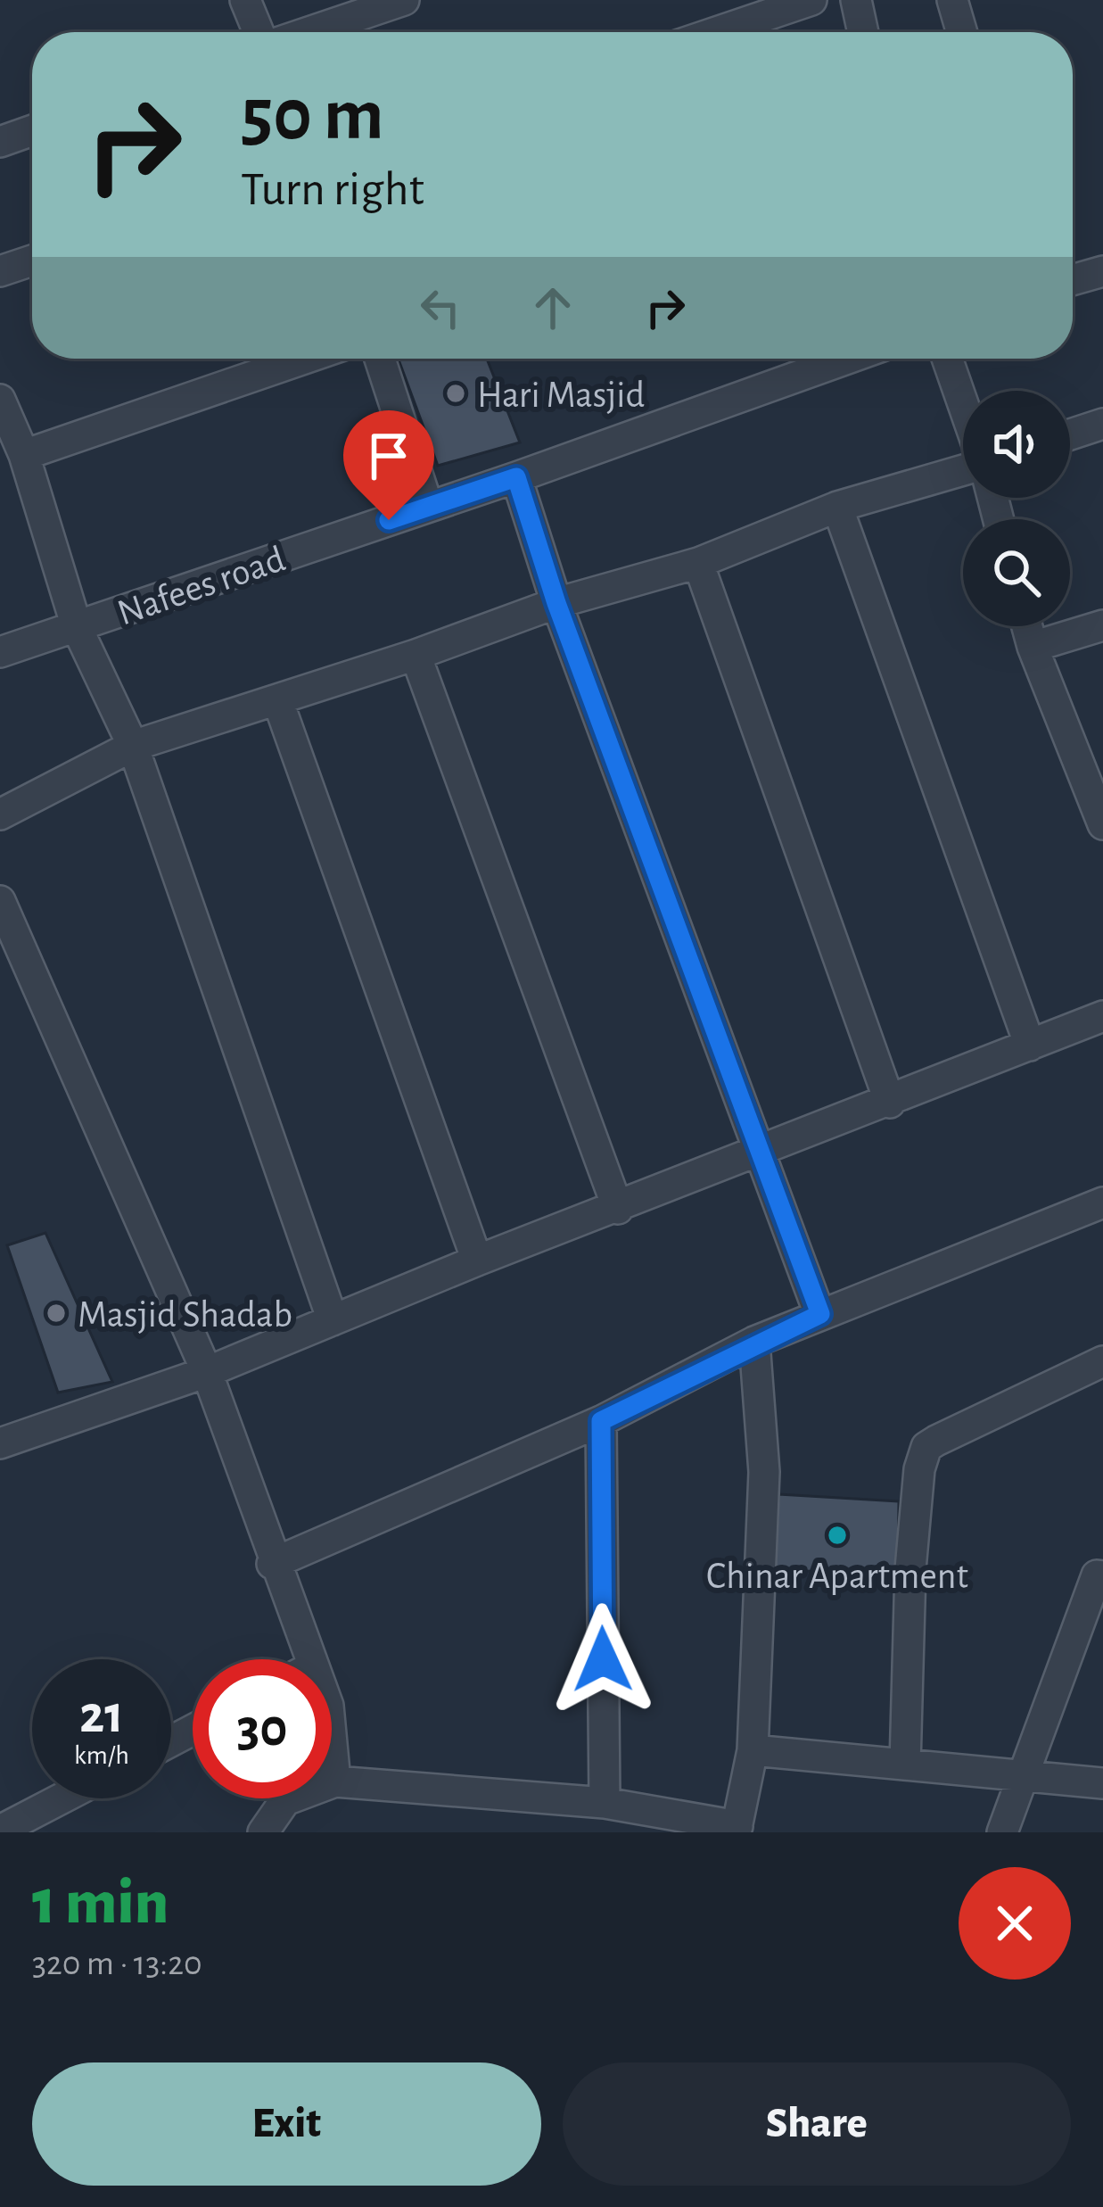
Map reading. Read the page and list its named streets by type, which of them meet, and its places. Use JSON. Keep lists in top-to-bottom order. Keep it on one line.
{"streets":{"street":["Nafees road"]},"places":["Hari Masjid","Masjid Shadab","Chinar Apartment"],"page":{"turn":["50 m","Turn right"],"speed":"21 km/h","limit":"30","heading":["1 min","320 m · 13:20"],"buttons":["Exit","Share"]}}
